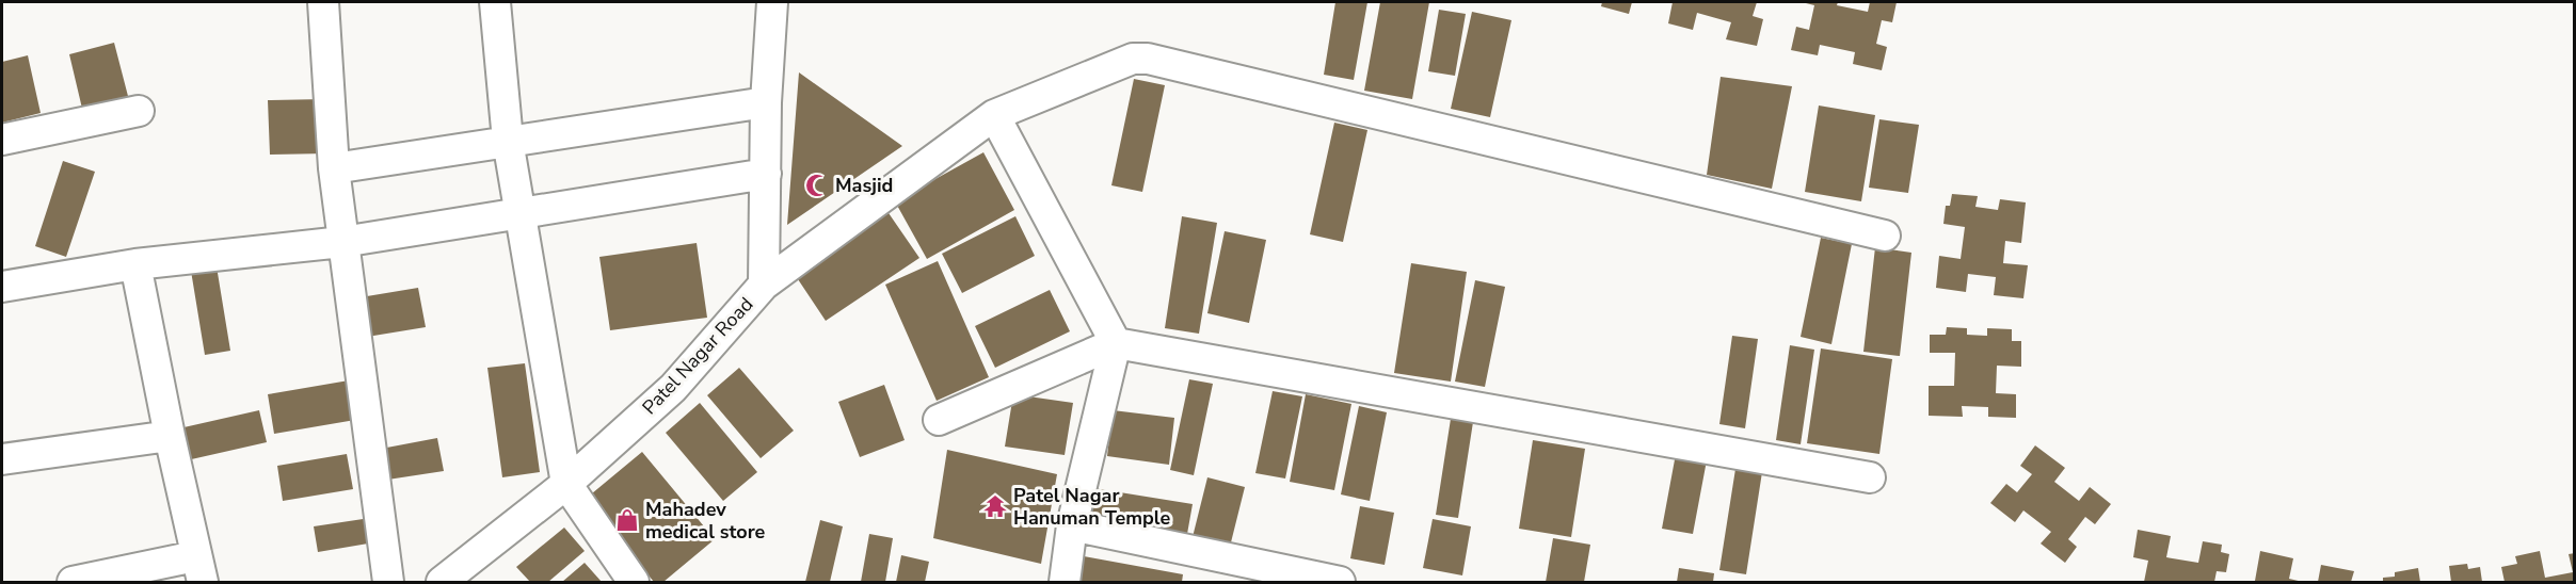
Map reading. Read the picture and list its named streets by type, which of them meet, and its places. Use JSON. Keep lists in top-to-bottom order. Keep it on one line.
{"streets":{"street":["Patel Nagar Road"]},"places":{"mosque":["Masjid"],"temple":["Patel Nagar Hanuman Temple"],"shop":["Mahadev medical store"]}}
